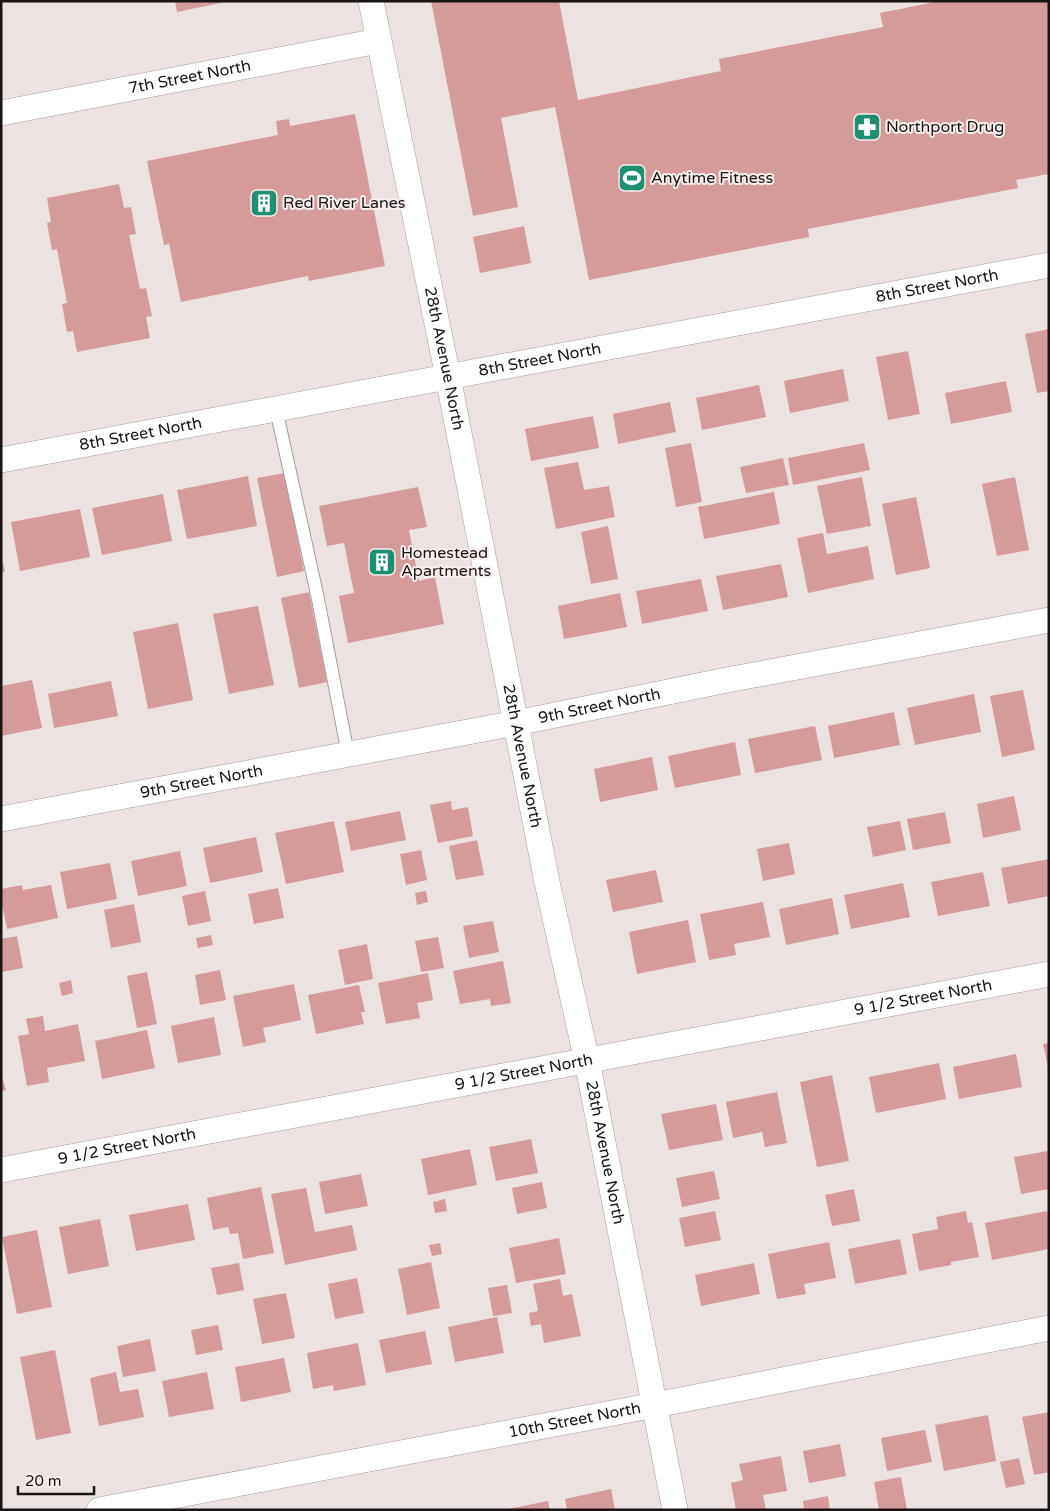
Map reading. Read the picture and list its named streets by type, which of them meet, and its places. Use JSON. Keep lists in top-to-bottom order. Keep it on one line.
{"streets":{"street":["7th Street North","8th Street North","28th Avenue North","9th Street North","9 1/2 Street North","10th Street North"]},"crossings":[["7th Street North","28th Avenue North"],["8th Street North","28th Avenue North"],["28th Avenue North","9th Street North"],["28th Avenue North","9 1/2 Street North"],["28th Avenue North","10th Street North"]],"places":{"pharmacy":["Northport Drug"],"sports":["Anytime Fitness"],"building":["Red River Lanes","Homestead Apartments"]},"scale_bar":"20 m"}
